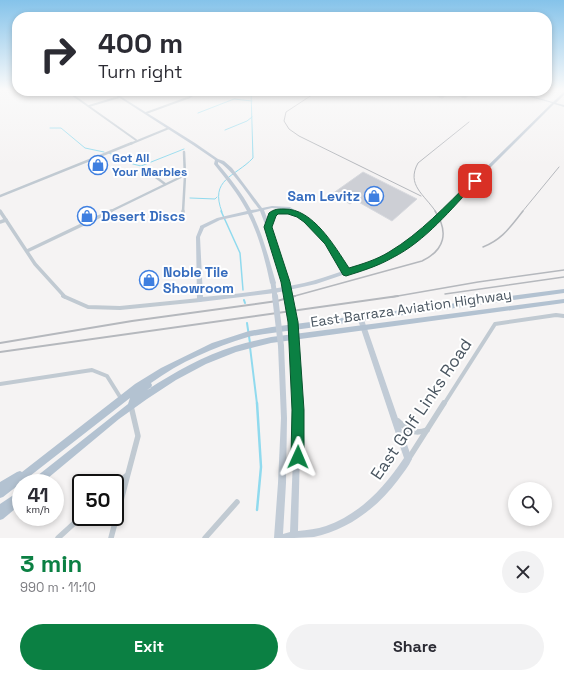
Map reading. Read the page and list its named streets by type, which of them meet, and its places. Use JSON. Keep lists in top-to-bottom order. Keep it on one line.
{"streets":{"main road":["East Barraza Aviation Highway","East Golf Links Road"]},"places":{"shop":["Got All Your Marbles","Sam Levitz","Desert Discs","Noble Tile Showroom"]},"page":{"turn":["400 m","Turn right"],"speed":"41 km/h","limit":"50","heading":["3 min","990 m · 11:10"],"buttons":["Exit","Share"]}}
